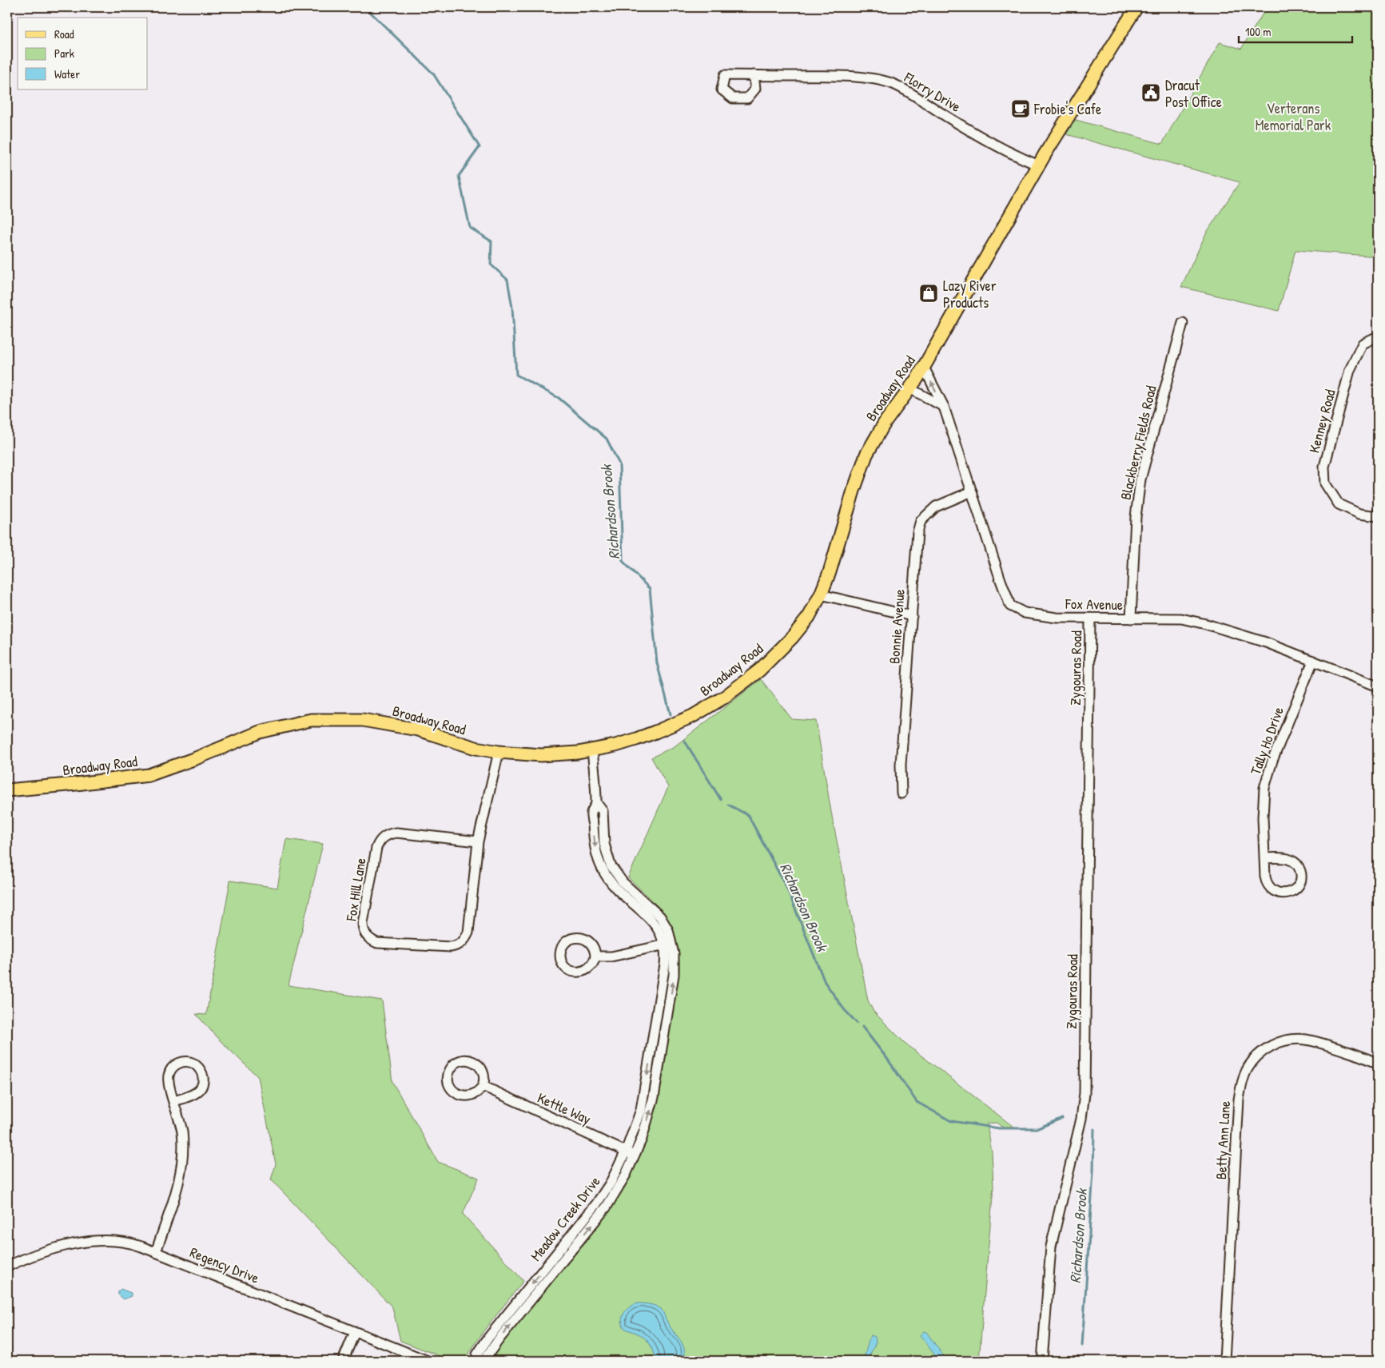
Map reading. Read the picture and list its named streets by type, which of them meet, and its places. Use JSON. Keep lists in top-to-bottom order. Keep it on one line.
{"streets":{"main road":["Broadway Road"],"street":["Florry Drive","Kenney Road","Blackberry Fields Road","Fox Avenue","Bonnie Avenue","Zygouras Road","Tally Ho Drive","Fox Hill Lane","Kettle Way","Betty Ann Lane","Meadow Creek Drive","Regency Drive"]},"crossings":[["Florry Drive","Broadway Road"],["Broadway Road","Fox Avenue"],["Broadway Road","Fox Hill Lane"],["Broadway Road","Meadow Creek Drive"],["Blackberry Fields Road","Fox Avenue"],["Fox Avenue","Bonnie Avenue"],["Fox Avenue","Zygouras Road"],["Fox Avenue","Tally Ho Drive"],["Kettle Way","Meadow Creek Drive"]],"water":["Richardson Brook"],"parks":["Verterans Memorial Park"],"places":{"public building":["Dracut Post Office"],"cafe":["Frobie's Cafe"],"shop":["Lazy River Products"]},"legend":["Road","Park","Water"],"scale_bar":"100 m"}
